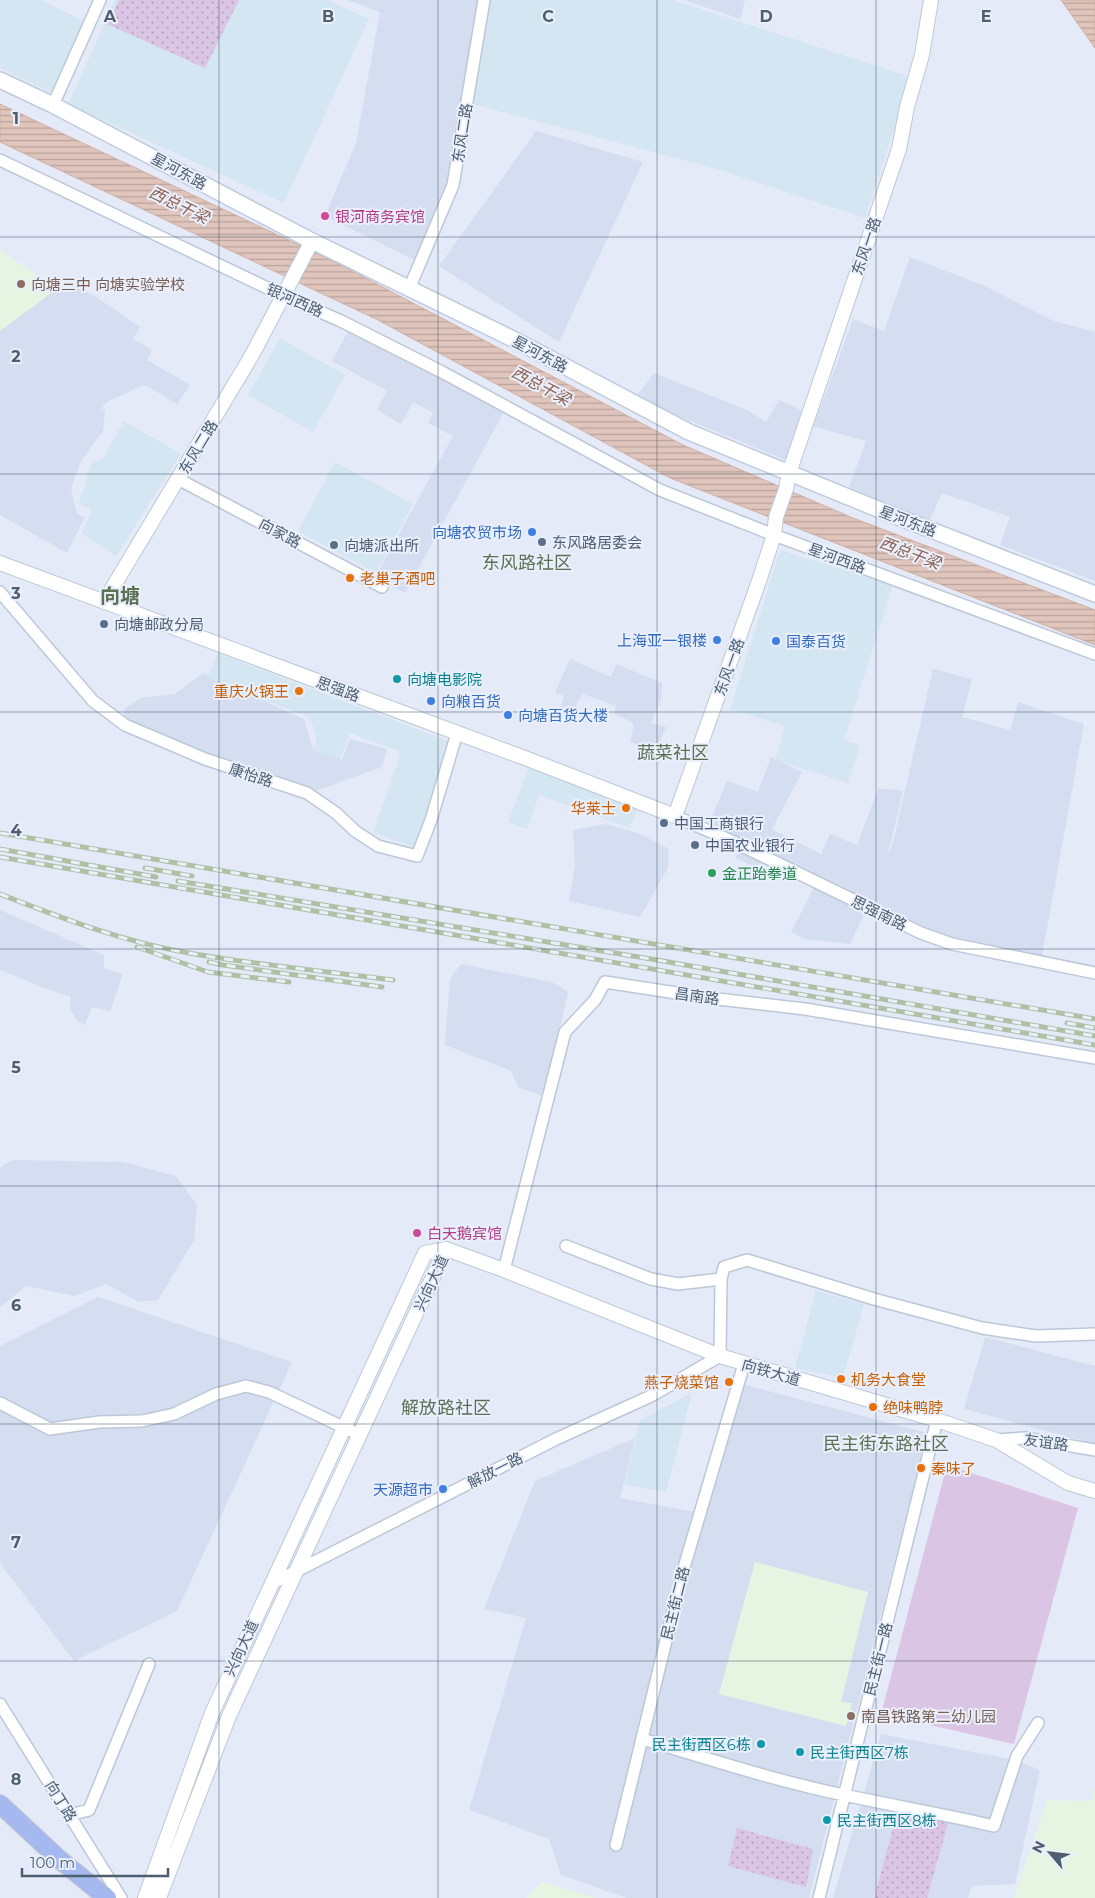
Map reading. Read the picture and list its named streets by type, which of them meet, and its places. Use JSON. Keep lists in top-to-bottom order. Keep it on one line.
{"streets":{"main road":["星河东路"],"street":["东风二路","东风一路","银河西路","向家路","星河西路","思强路","康怡路","思强南路","昌南路","兴向大道","向铁大道","友谊路","解放一路","民主街二路","民主街一路","向丁路"]},"crossings":[["东风二路","星河东路"],["东风二路","银河西路"],["东风二路","向家路"],["东风二路","思强路"],["星河东路","东风一路"],["东风一路","星河西路"],["东风一路","思强路"],["东风一路","思强南路"],["银河西路","星河西路"],["思强路","康怡路"],["思强路","思强南路"],["昌南路","向铁大道"],["兴向大道","向铁大道"],["兴向大道","解放一路"],["向铁大道","友谊路"],["向铁大道","解放一路"],["向铁大道","民主街二路"],["向铁大道","民主街一路"]],"districts":["东风路社区","向塘","蔬菜社区","解放路社区","民主街东路社区"],"water":["西总干梁"],"places":["银河商务宾馆","向塘三中 向塘实验学校","向塘农贸市场","东风路居委会","向塘派出所","老巢子酒吧","向塘邮政分局","上海亚一银楼","国泰百货","向塘电影院","重庆火锅王","向粮百货","向塘百货大楼","华莱士","中国工商银行","中国农业银行","金正跆拳道","白天鹅宾馆","机务大食堂","燕子烧菜馆","绝味鸭脖","秦味了","天源超市","南昌铁路第二幼儿园","民主街西区6栋","民主街西区7栋","民主街西区8栋"],"scale_bar":"100 m","north":"top left","grid":{"columns":["A","B","C","D","E"],"rows":["1","2","3","4","5","6","7","8"]}}
